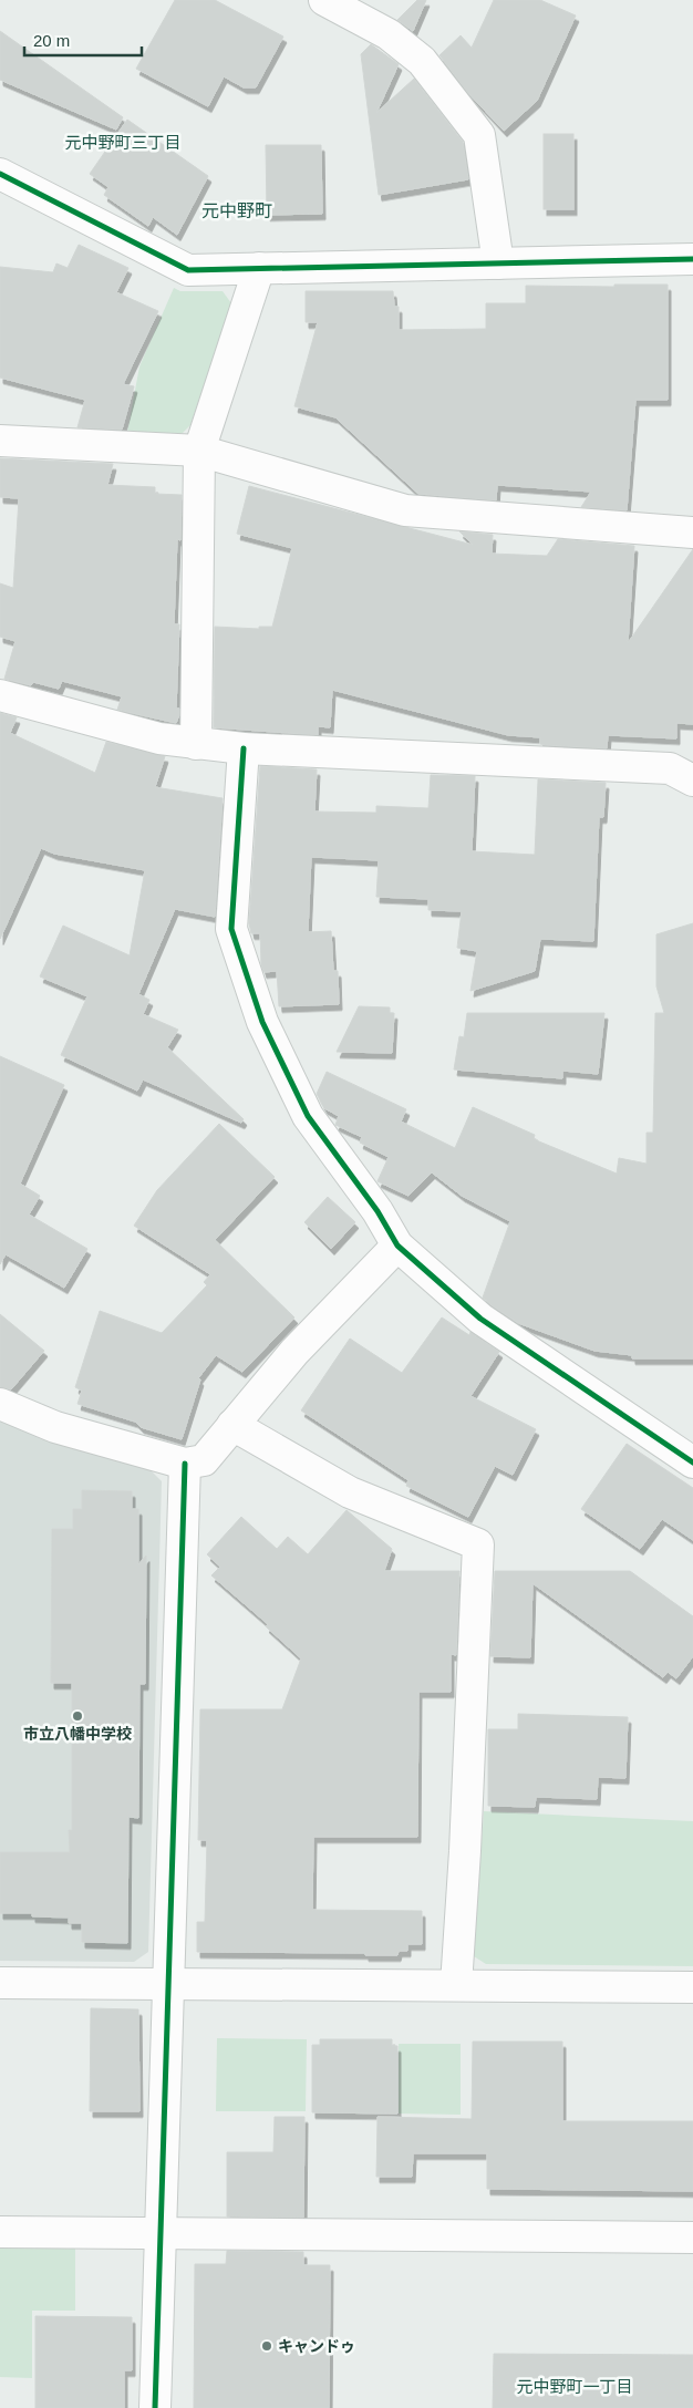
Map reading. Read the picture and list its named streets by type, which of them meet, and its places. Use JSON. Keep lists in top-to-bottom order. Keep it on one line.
{"districts":["元中野町三丁目","元中野町","元中野町一丁目"],"places":["市立八幡中学校","キャンドゥ"],"scale_bar":"20 m"}
